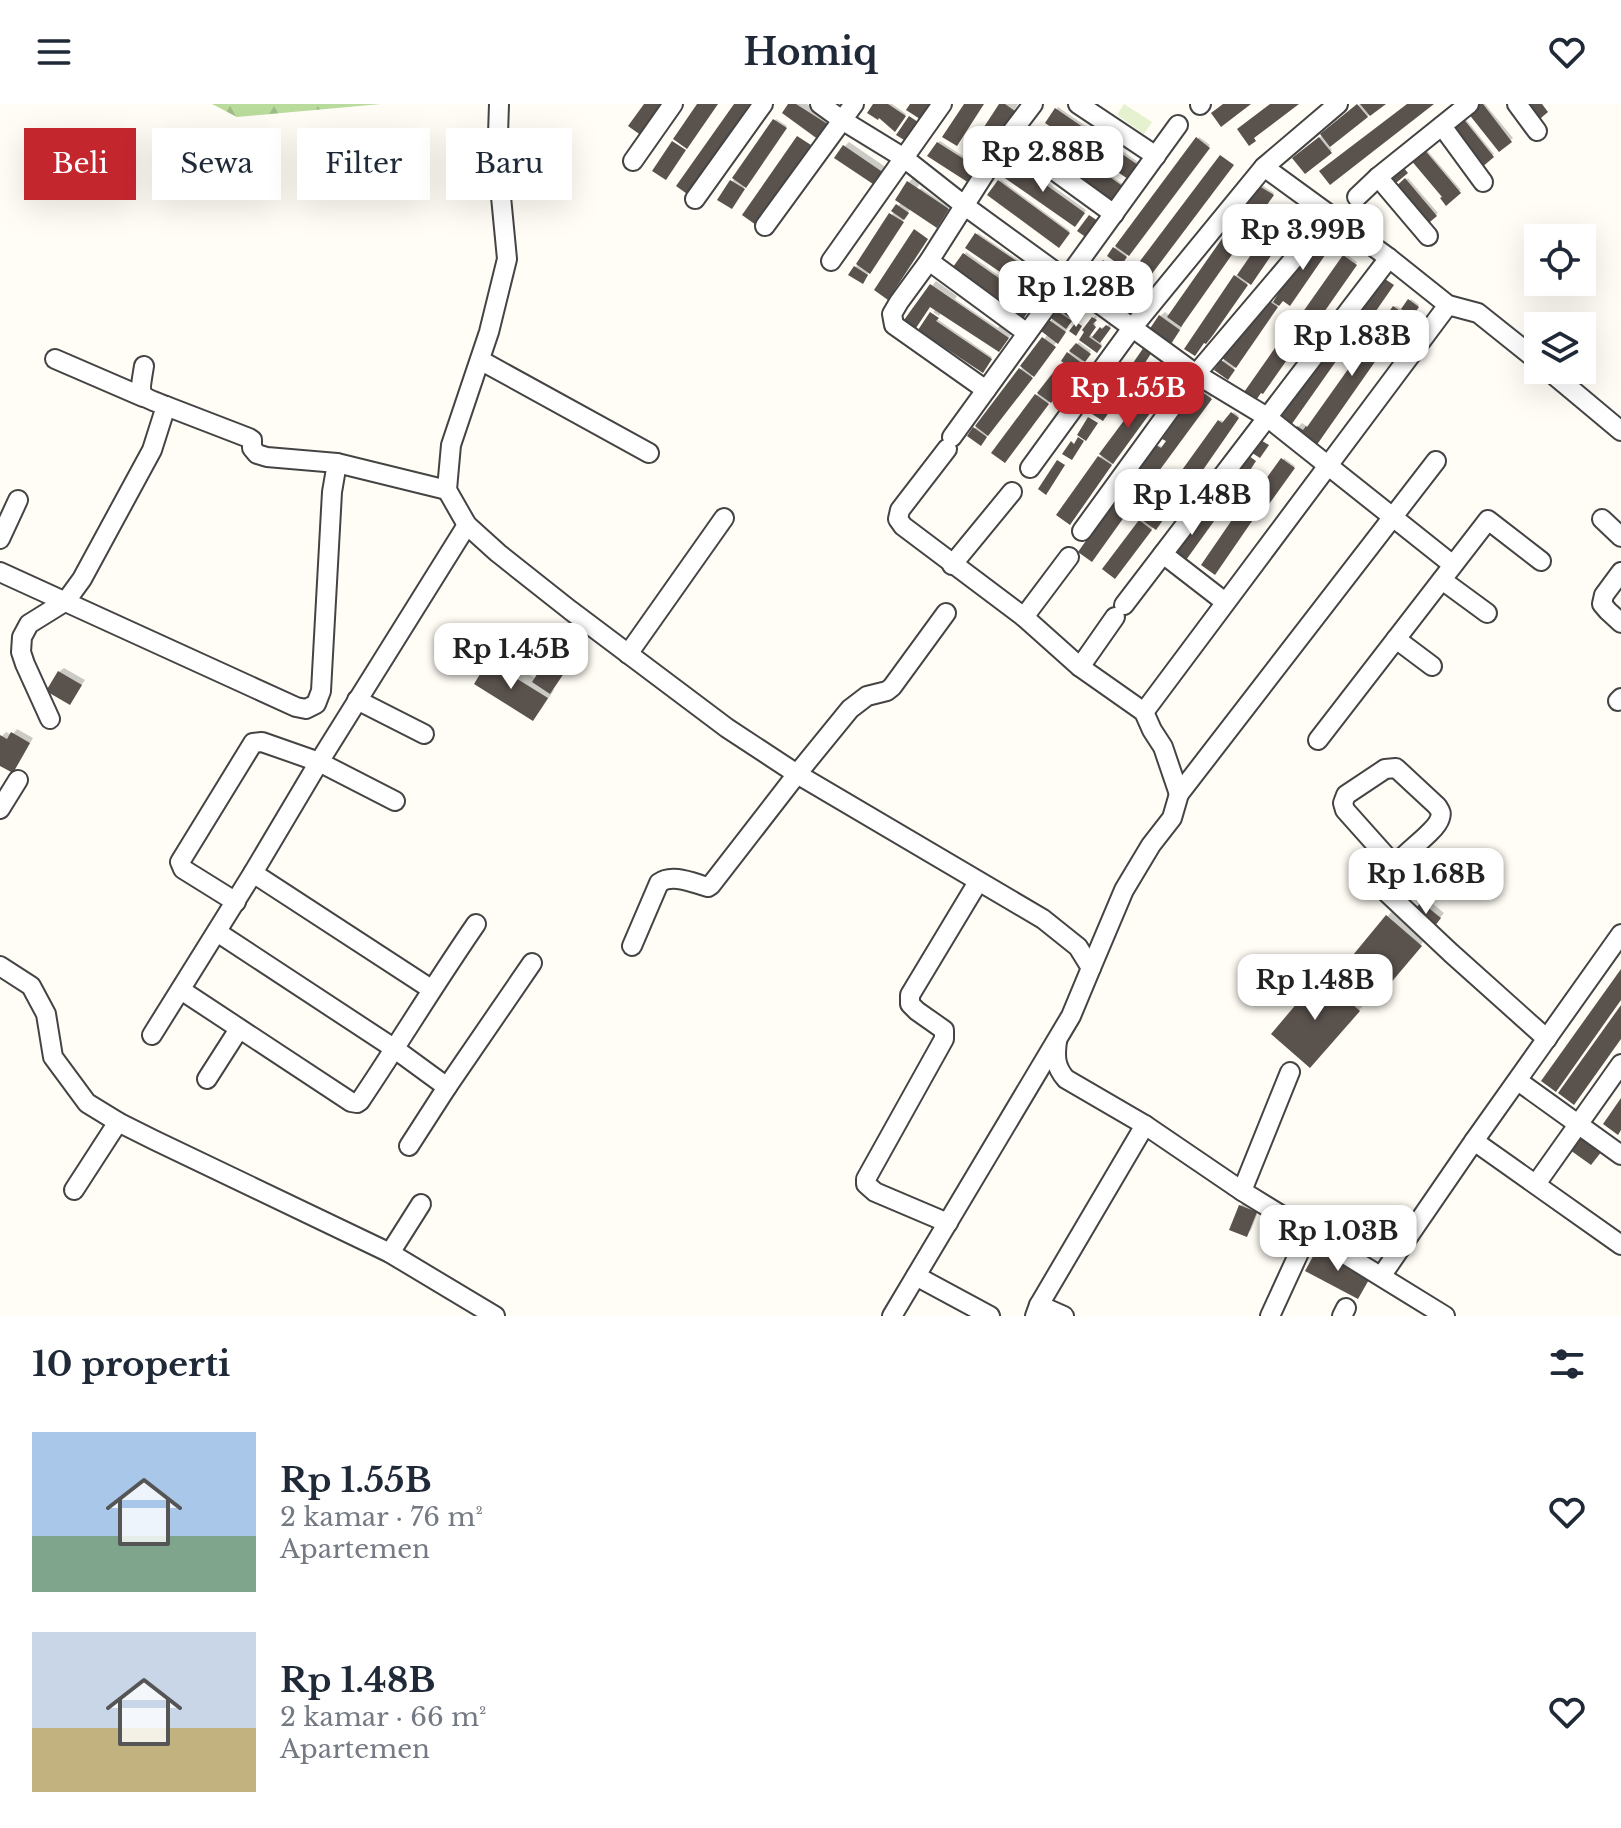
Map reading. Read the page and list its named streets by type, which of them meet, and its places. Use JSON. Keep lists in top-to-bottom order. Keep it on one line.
{"page":{"header":"Homiq","price":["Rp 2.88B","Rp 3.99B","Rp 1.28B","Rp 1.83B","Rp 1.55B","Rp 1.48B","Rp 1.45B","Rp 1.68B","Rp 1.48B","Rp 1.03B"],"chip":["Beli","Sewa","Filter","Baru"],"heading":"10 properti","list":[{"name":"Rp 1.55B","note":"2 kamar · 76 m² · Apartemen"},{"name":"Rp 1.48B","note":"2 kamar · 66 m² · Apartemen"}]}}
